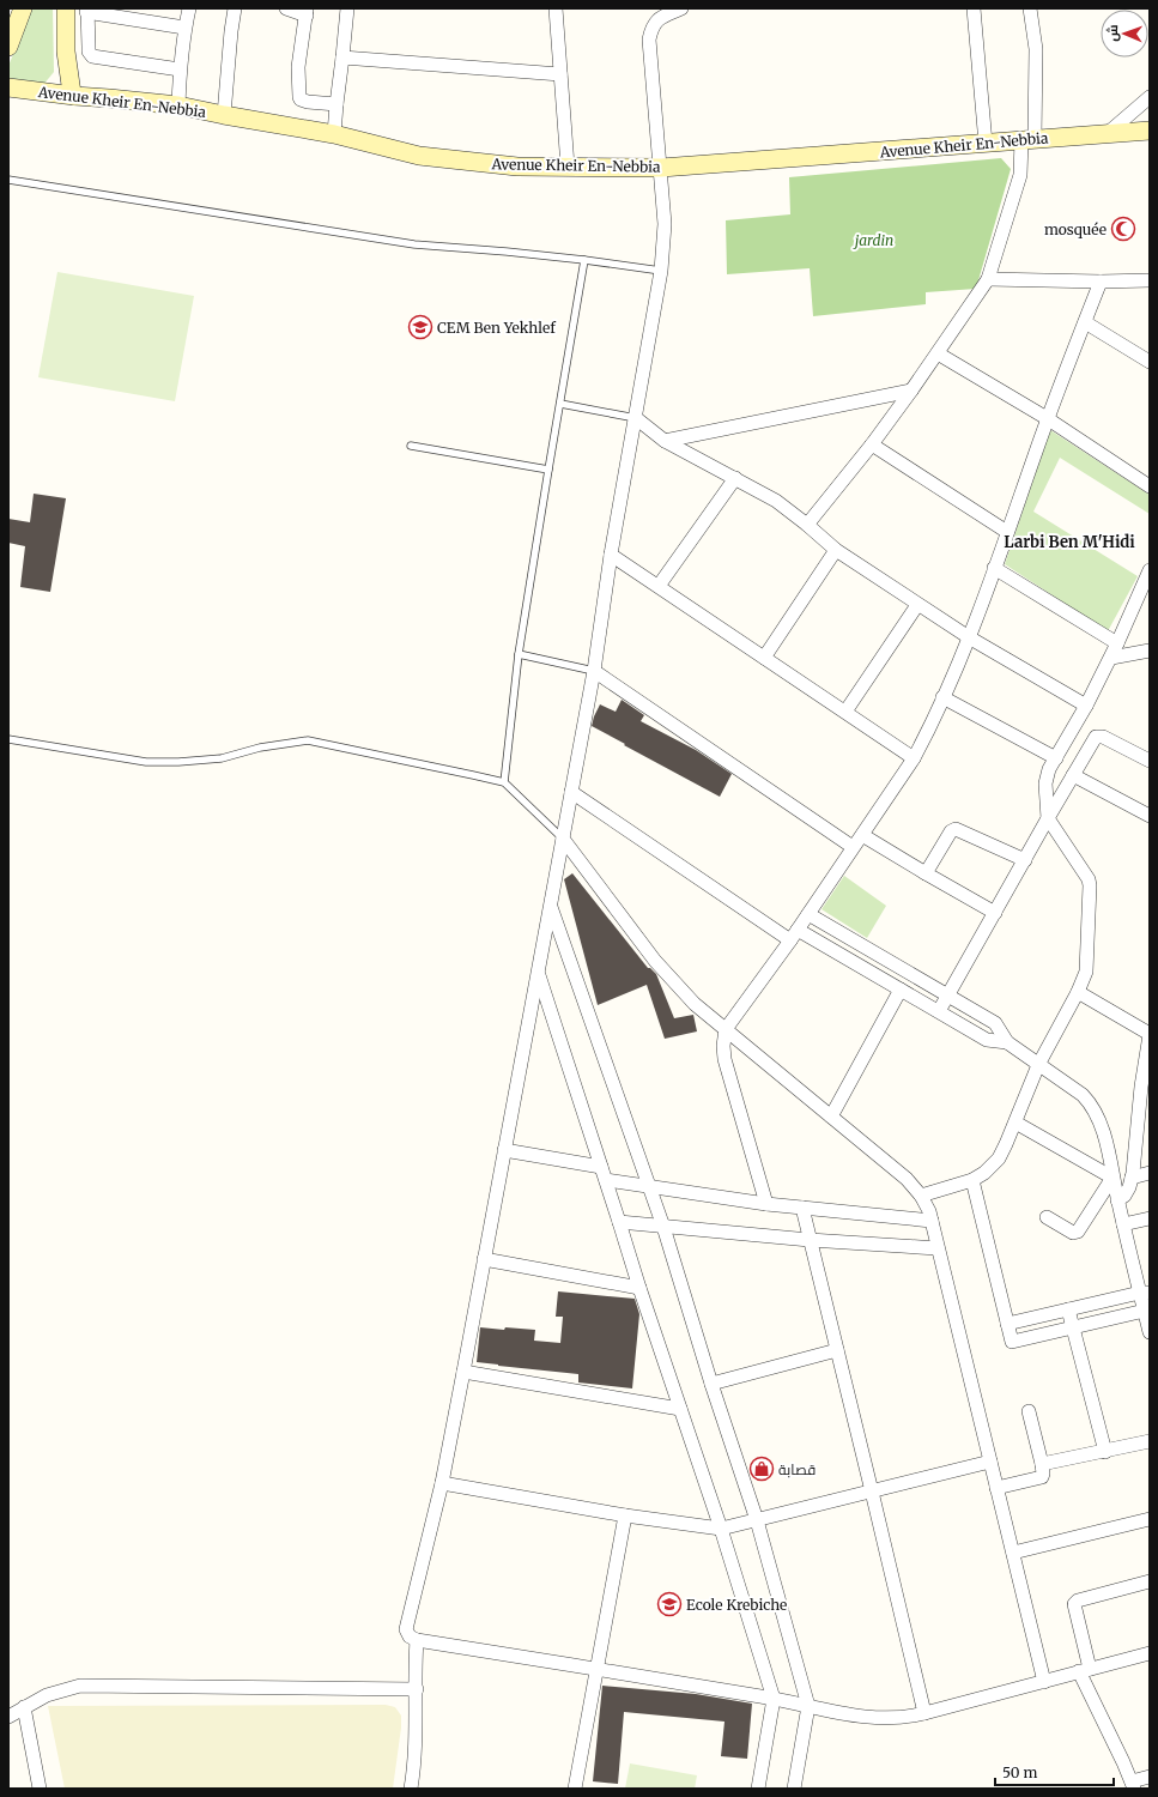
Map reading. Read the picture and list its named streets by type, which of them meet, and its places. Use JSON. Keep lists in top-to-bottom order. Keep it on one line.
{"streets":{"main road":["Avenue Kheir En-Nebbia"]},"districts":["Larbi Ben M'Hidi"],"parks":["jardin"],"places":{"mosque":["mosquée"],"school or university":["CEM Ben Yekhlef","Ecole Krebiche"],"shop":["قصابة"]},"scale_bar":"50 m","north":"left"}
